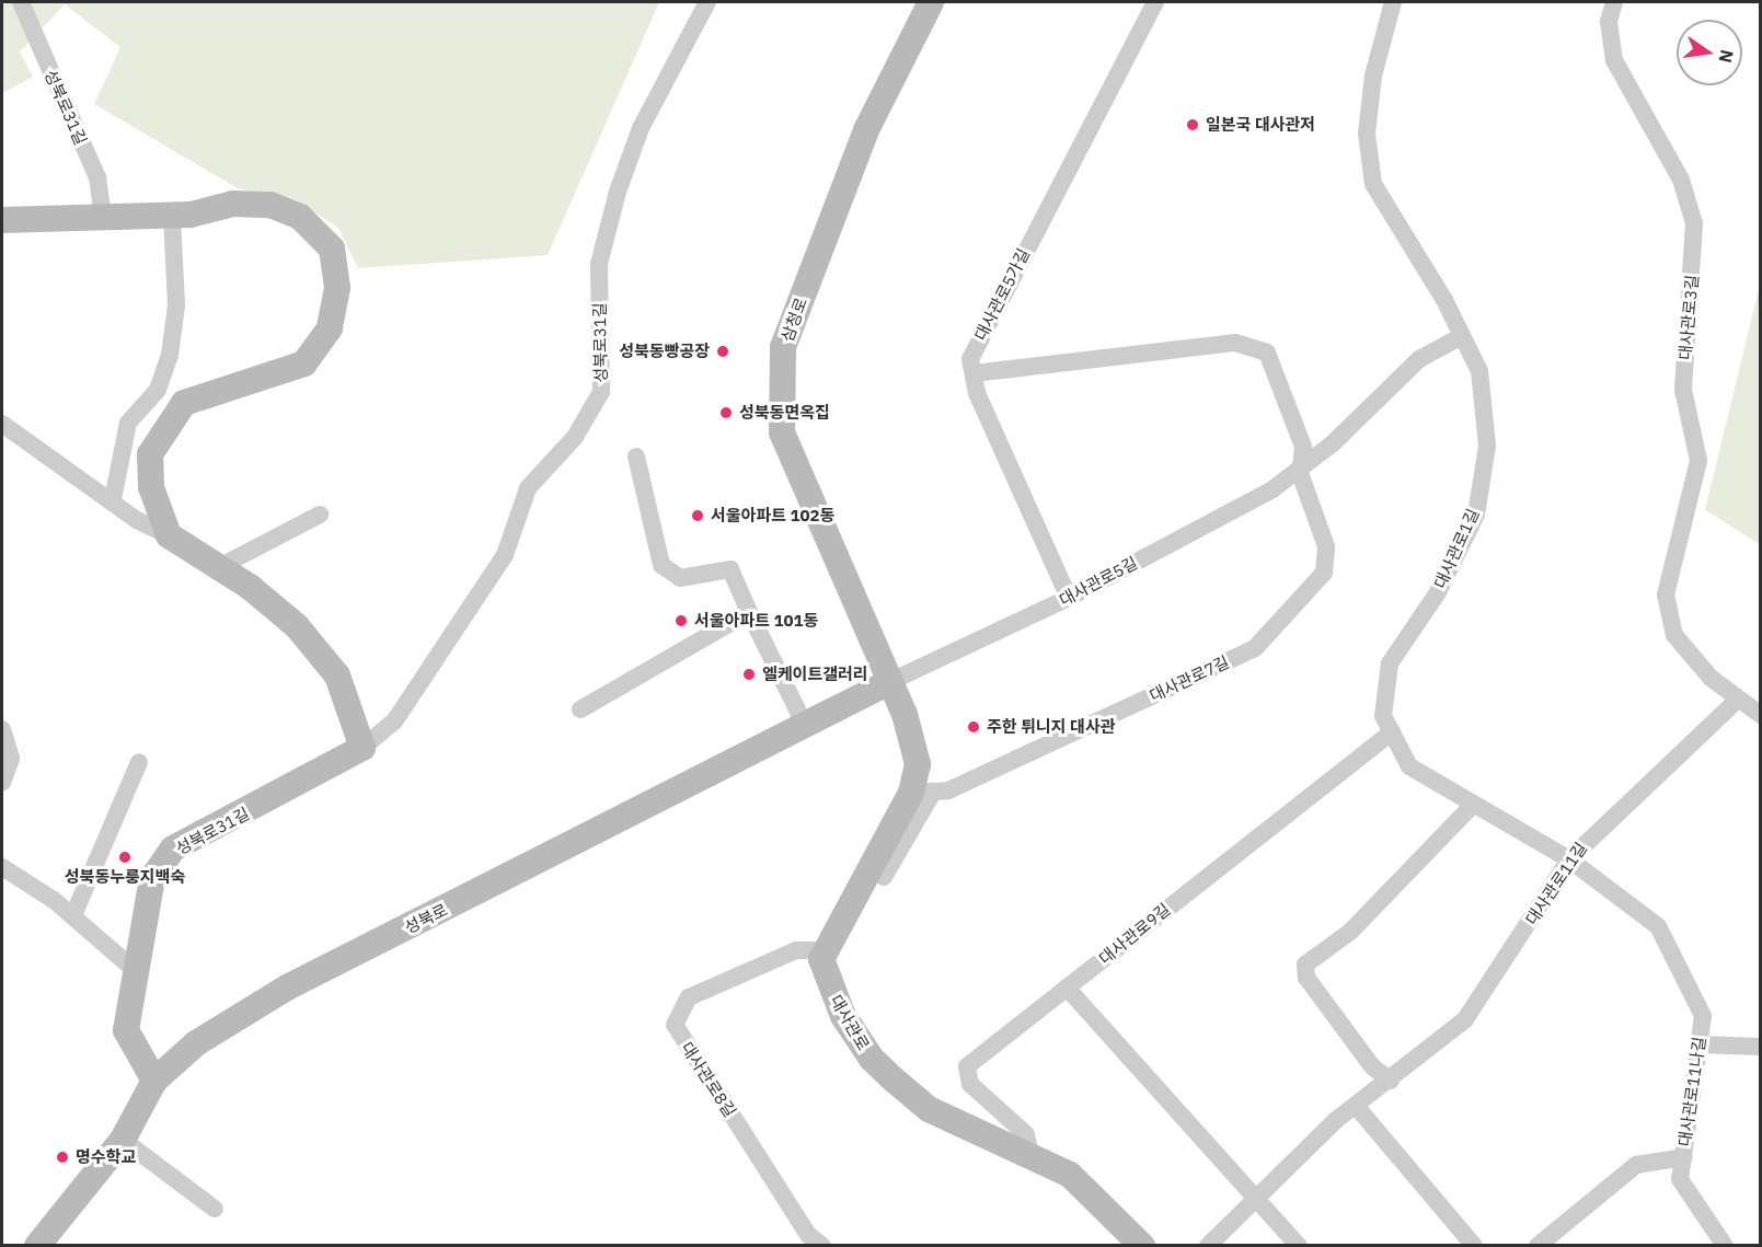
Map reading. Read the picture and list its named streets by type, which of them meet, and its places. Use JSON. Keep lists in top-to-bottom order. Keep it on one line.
{"streets":{"street":["성북로31길","대사관로5가길","대사관로3길","삼청로","대사관로1길","대사관로5길","대사관로7길","대사관로11길","성북로","대사관로9길","대사관로","대사관로8길","대사관로11나길"]},"crossings":[["성북로31길","성북로"],["대사관로5가길","대사관로5길"],["대사관로3길","대사관로11길"],["삼청로","대사관로5길"],["삼청로","성북로"],["대사관로1길","대사관로5길"],["대사관로1길","대사관로11길"],["대사관로1길","대사관로9길"],["대사관로1길","대사관로11나길"],["대사관로5길","대사관로7길"],["대사관로5길","성북로"],["대사관로11길","대사관로11나길"],["대사관로9길","대사관로"],["대사관로","대사관로8길"]],"places":["일본국 대사관저","성북동빵공장","성북동면옥집","서울아파트 102동","서울아파트 101동","엘케이트갤러리","주한 튀니지 대사관","성북동누룽지백숙","명수학교"],"north":"right"}
